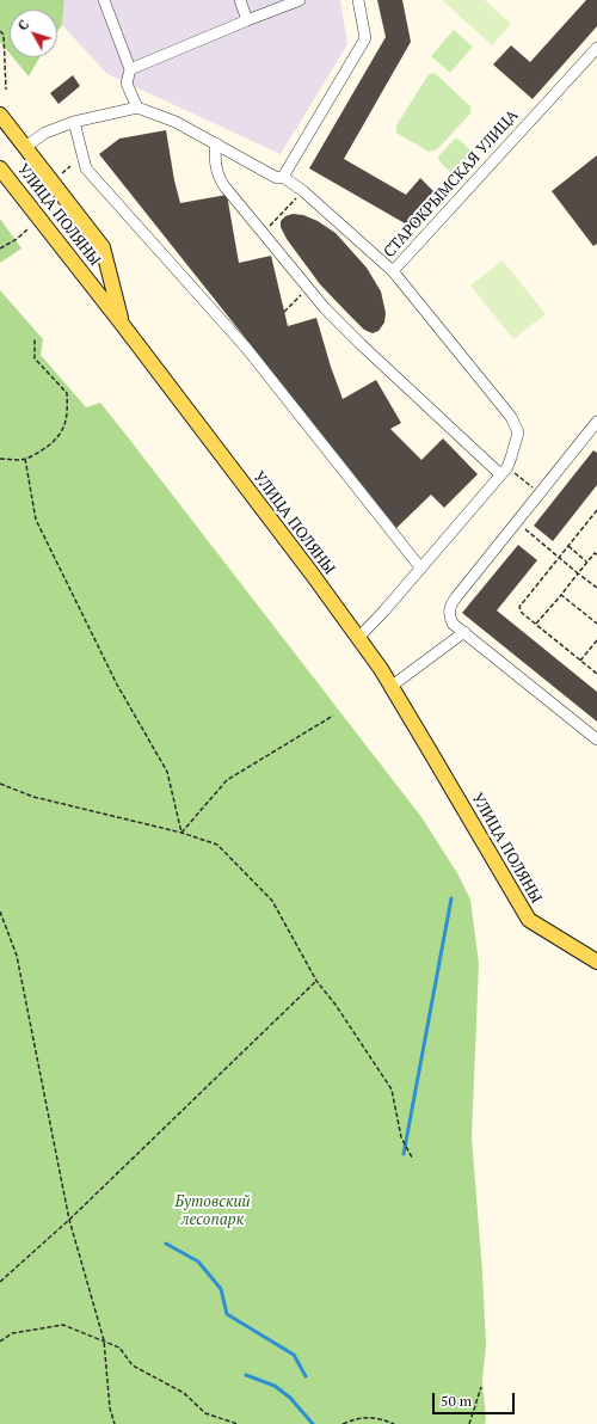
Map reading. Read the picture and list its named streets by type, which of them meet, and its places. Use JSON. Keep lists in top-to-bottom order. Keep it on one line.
{"streets":{"main road":["УЛИЦА ПОЛЯНЫ"],"street":["СТАРОКРЫМСКАЯ УЛИЦА"]},"crossings":[["СТАРОКРЫМСКАЯ УЛИЦА","УЛИЦА ПОЛЯНЫ"]],"parks":["Бутовский лесопарк"],"scale_bar":"50 m","north":"top left"}
